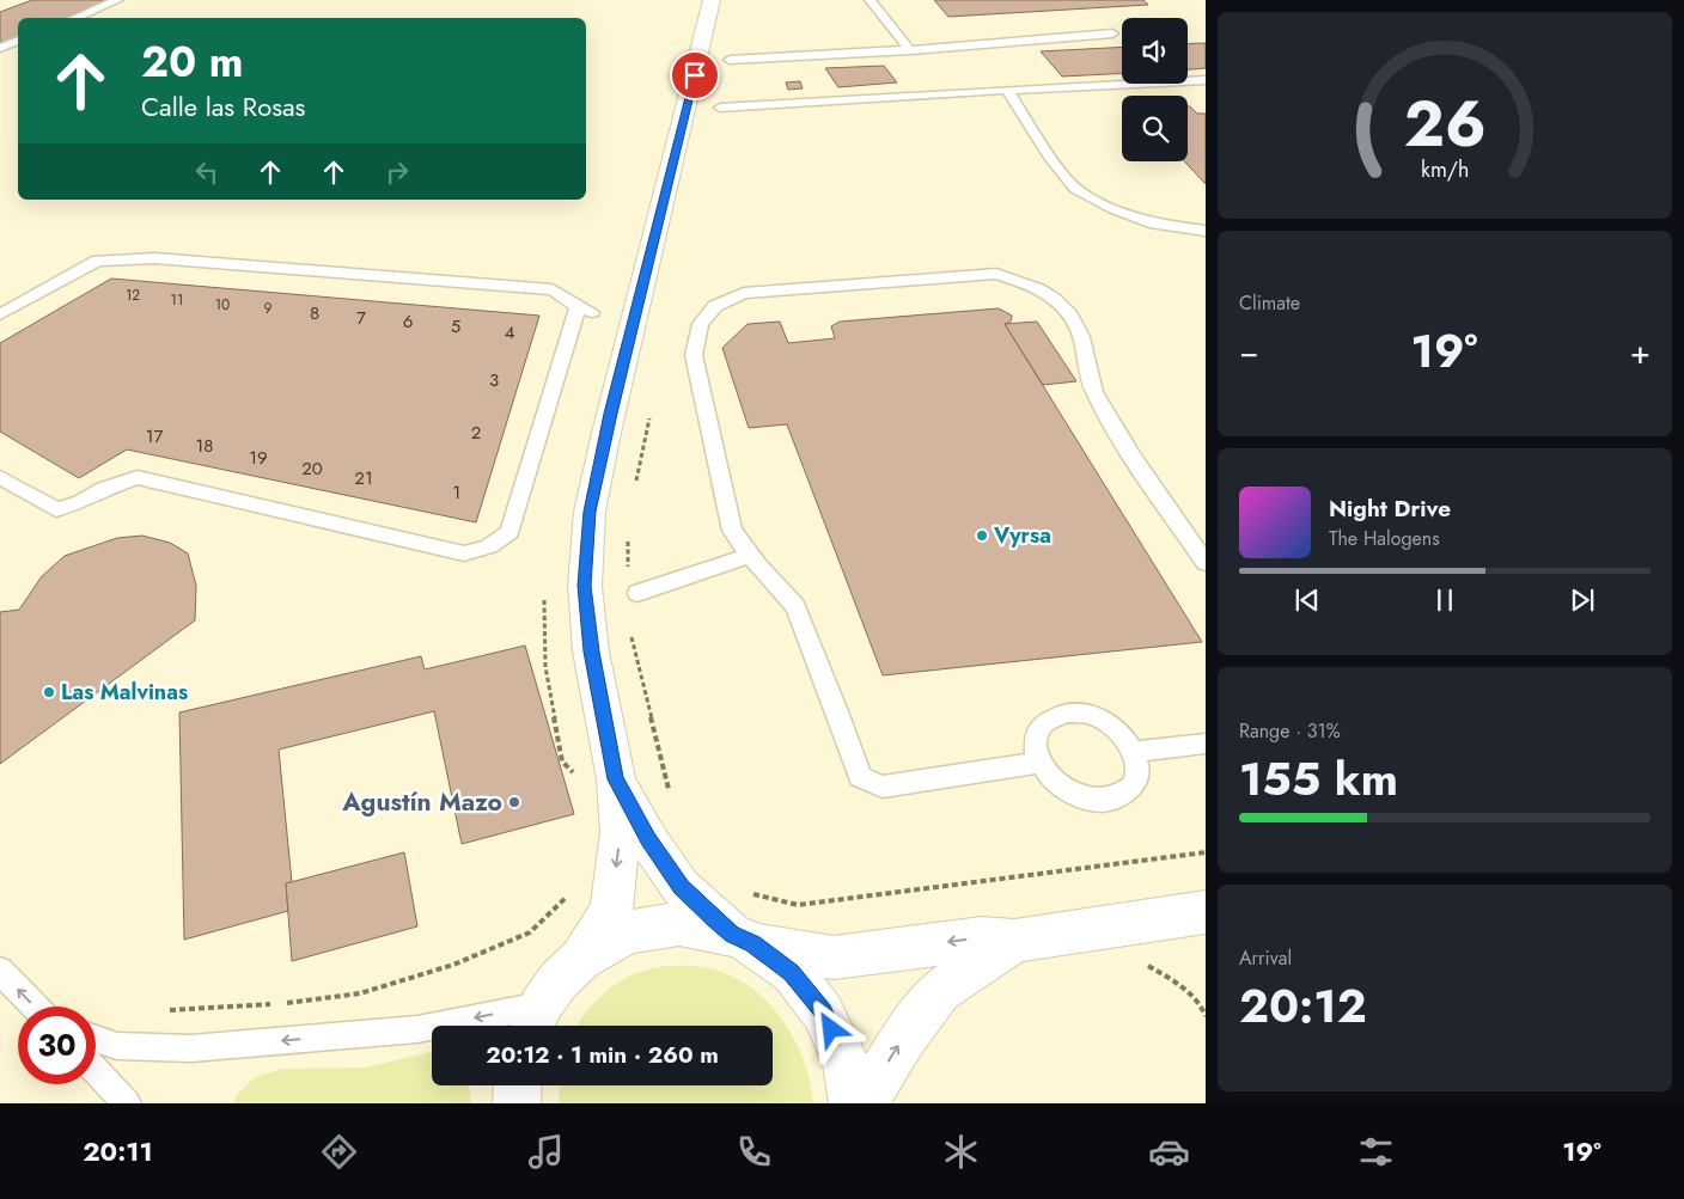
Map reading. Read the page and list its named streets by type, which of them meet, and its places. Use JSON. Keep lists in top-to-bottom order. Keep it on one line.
{"places":["Vyrsa","Las Malvinas","Agustín Mazo"],"house_numbers":["12","11","10","9","8","7","6","5","4","3","2","17","18","19","20","21","1"],"page":{"turn":["20 m","Calle las Rosas"],"tile":["Climate",["Range · 31%","155 km"],["Arrival","20:12"]],"heat":["−","19°","+"],"song":["Night Drive","The Halogens"],"limit":"30","trip":"20:12 · 1 min · 260 m","tabs":["20:11","19°"],"gauge":["26","km/h"]}}
